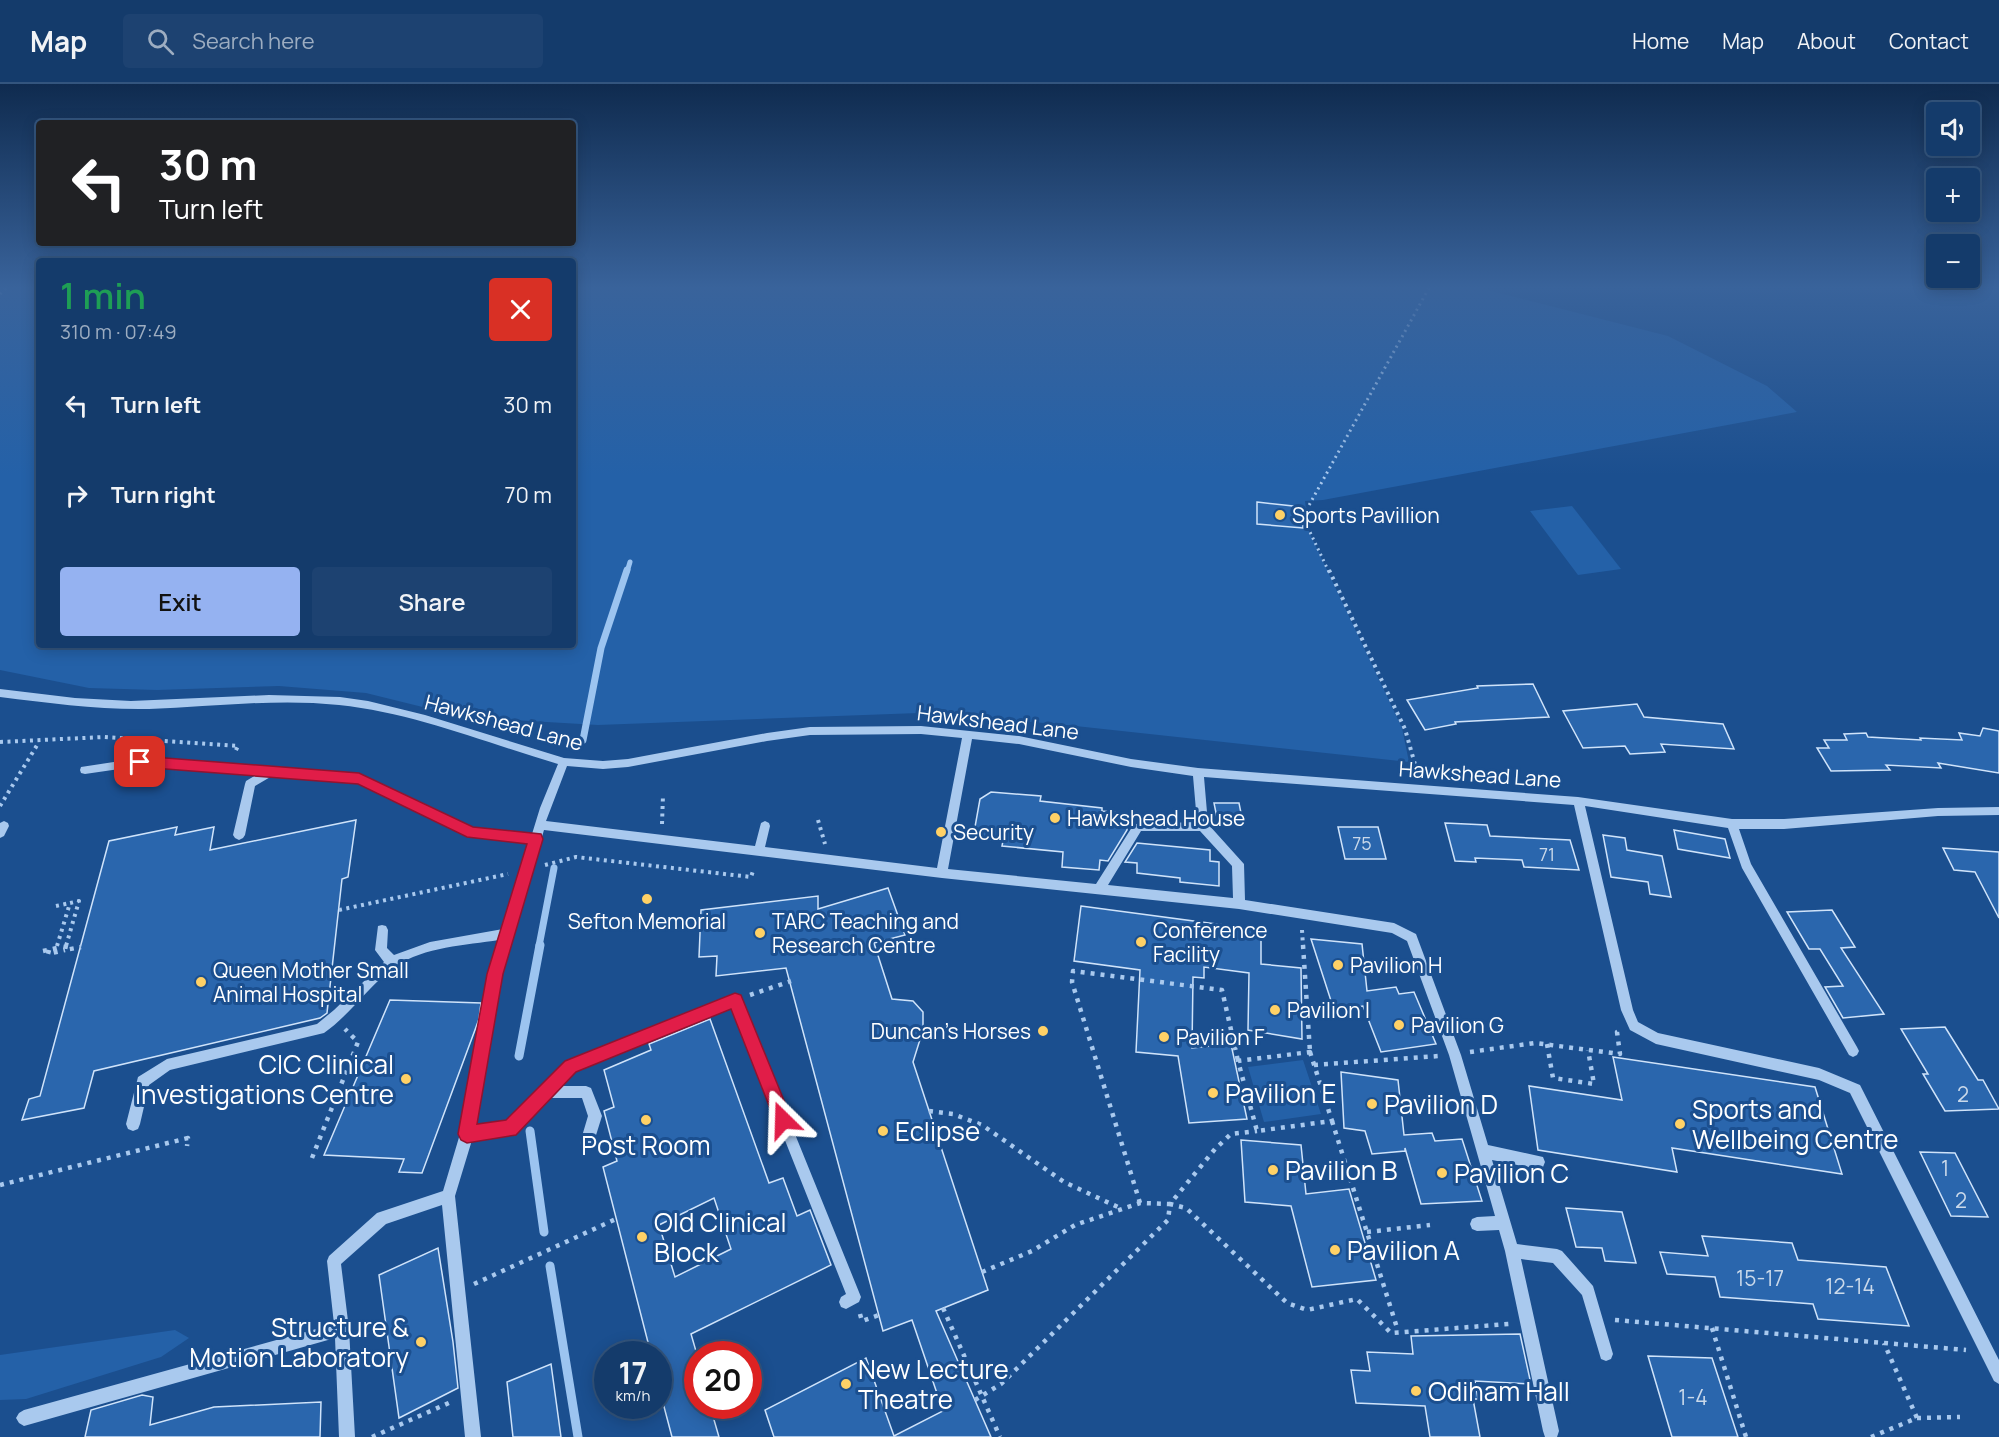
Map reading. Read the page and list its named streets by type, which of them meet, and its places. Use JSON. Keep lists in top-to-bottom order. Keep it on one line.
{"streets":{"street":["Hawkshead Lane"]},"places":["Sports Pavillion","Hawkshead House","Security","Sefton Memorial","TARC Teaching and Research Centre","Conference Facility","Pavilion H","Queen Mother Small Animal Hospital","Pavilion I","Pavilion G","Duncan's Horses","Pavilion F","CIC Clinical Investigations Centre","Pavilion E","Pavilion D","Post Room","Sports and Wellbeing Centre","Eclipse","Pavilion B","Pavilion C","Old Clinical Block","Pavilion A","Structure & Motion Laboratory","New Lecture Theatre","Odiham Hall"],"house_numbers":["75","71","2","1","2","15-17","12-14","1-4"],"page":{"header":"Map","search":"Search here","nav":["Home","Map","About","Contact"],"map_buttons":["+","−"],"turn":["30 m","Turn left"],"heading":["1 min","310 m · 07:49"],"list":[{"name":"Turn left","value":"30 m"},{"name":"Turn right","value":"70 m"}],"buttons":["Exit","Share"],"speed":"17 km/h","limit":"20"}}
